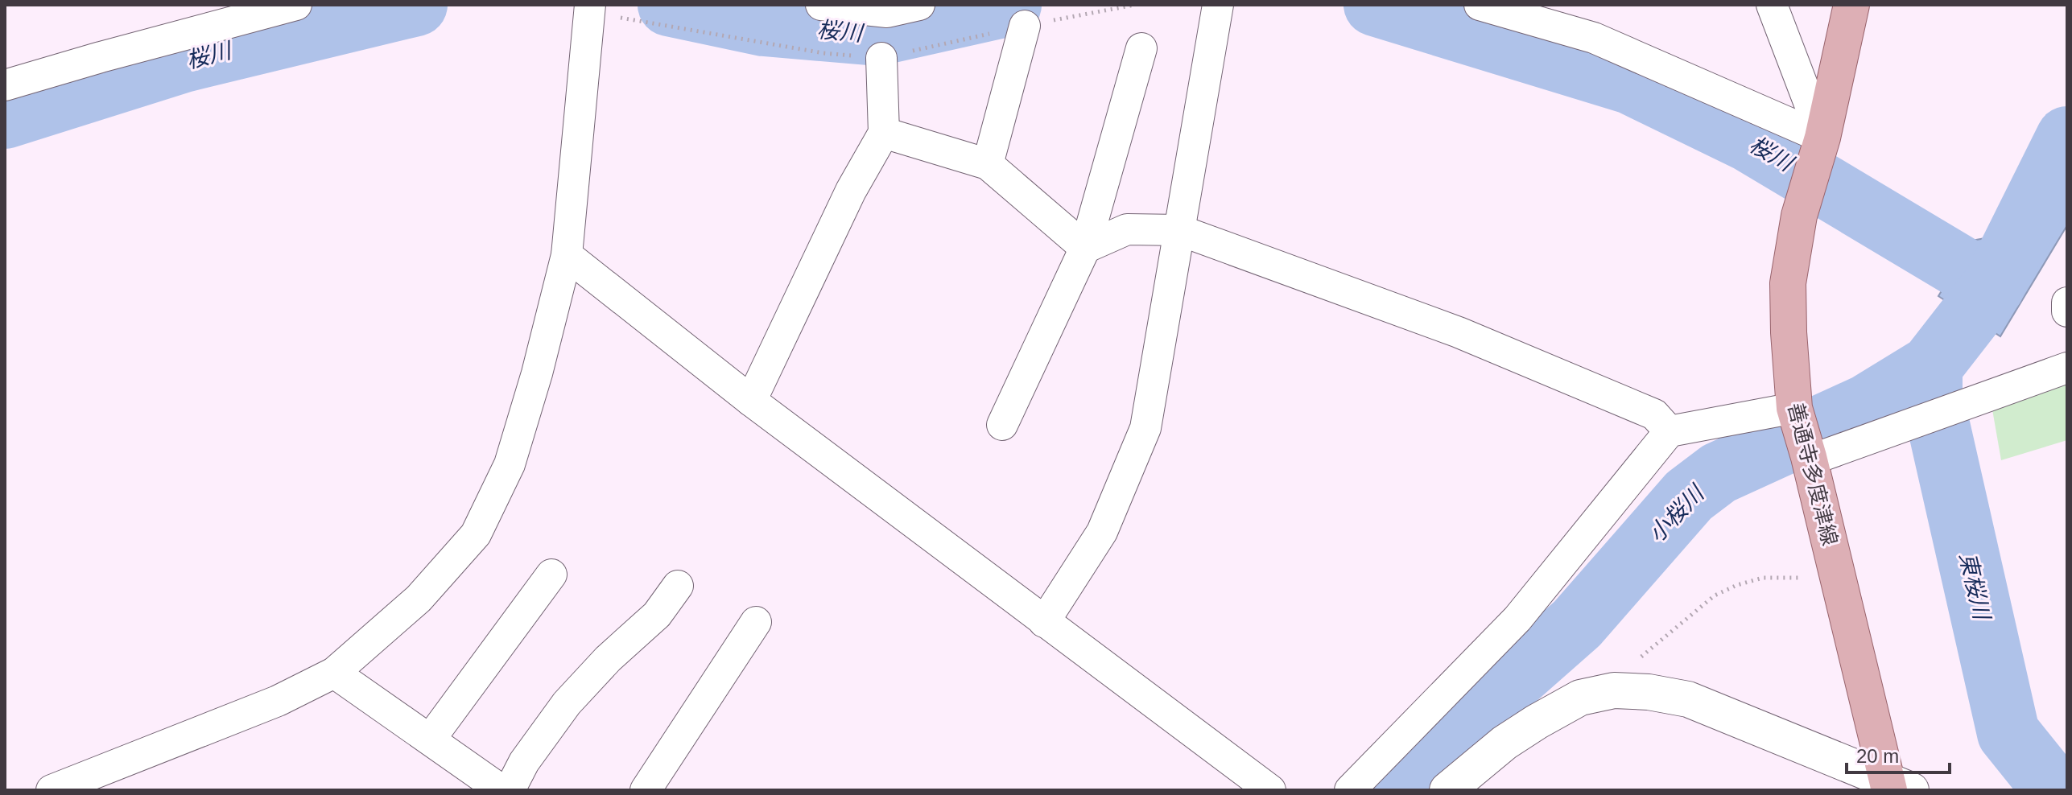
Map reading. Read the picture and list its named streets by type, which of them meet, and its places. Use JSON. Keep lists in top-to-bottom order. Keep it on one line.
{"streets":{"main road":["善通寺多度津線"]},"water":["桜川","小桜川","東桜川"],"scale_bar":"20 m"}
